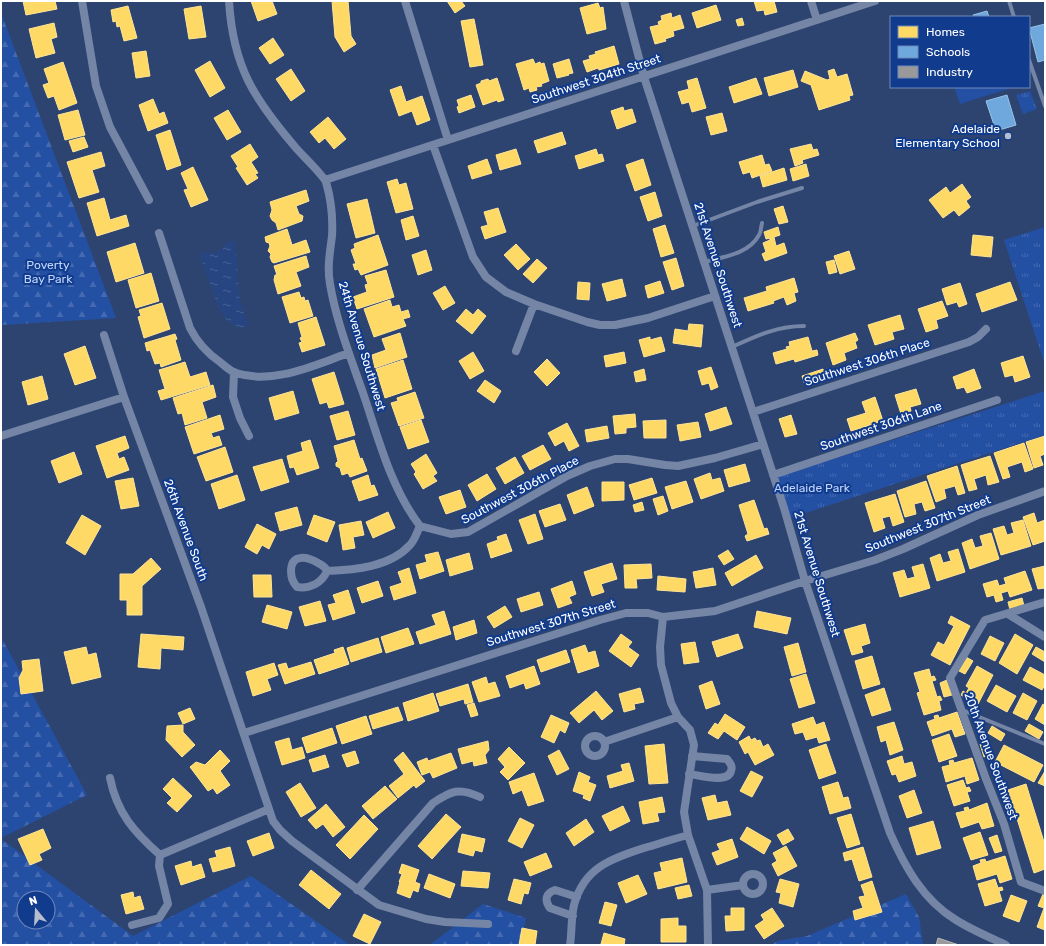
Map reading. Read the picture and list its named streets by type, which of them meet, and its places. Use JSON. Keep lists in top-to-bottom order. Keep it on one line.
{"streets":{"street":["Southwest 304th Street","21st Avenue Southwest","24th Avenue Southwest","Southwest 306th Place","Southwest 306th Lane","Southwest 307th Street","26th Avenue South","20th Avenue Southwest"]},"crossings":[["Southwest 304th Street","21st Avenue Southwest"],["Southwest 304th Street","24th Avenue Southwest"],["21st Avenue Southwest","Southwest 306th Place"],["21st Avenue Southwest","Southwest 306th Lane"],["21st Avenue Southwest","Southwest 307th Street"],["24th Avenue Southwest","Southwest 306th Place"],["Southwest 307th Street","26th Avenue South"]],"parks":["Poverty Bay Park","Adelaide Park"],"places":["Adelaide Elementary School"],"legend":["Homes","Schools","Industry"],"north":"top"}
